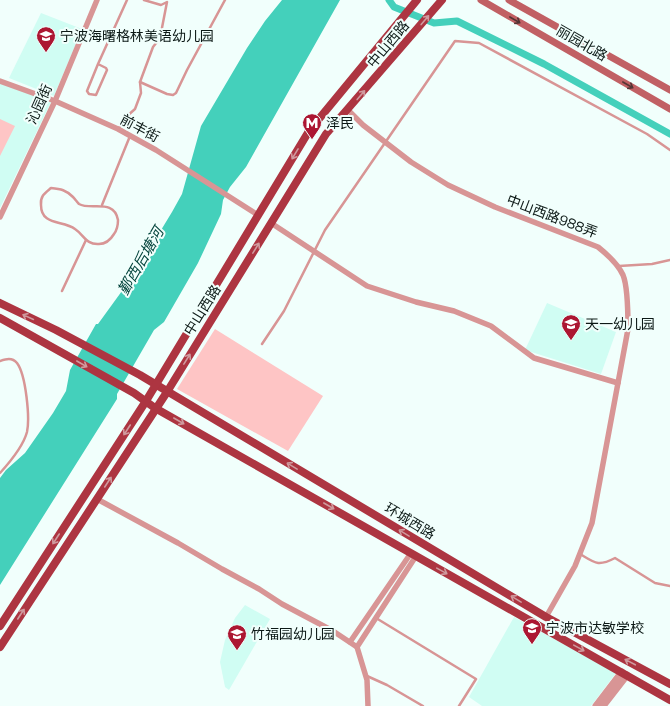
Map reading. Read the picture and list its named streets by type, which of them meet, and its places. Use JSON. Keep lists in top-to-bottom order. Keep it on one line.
{"streets":{"main road":["丽园北路","中山西路","环城西路"],"street":["沁园街","前丰街","中山西路988弄"]},"crossings":[["中山西路","前丰街"],["中山西路","中山西路988弄"],["中山西路","环城西路"],["沁园街","前丰街"],["中山西路988弄","环城西路"]],"water":["鄞西后塘河"],"places":{"school or university":["宁波海曙格林美语幼儿园","天一幼儿园","宁波市达敏学校","竹福园幼儿园"],"metro station":["泽民"]}}
